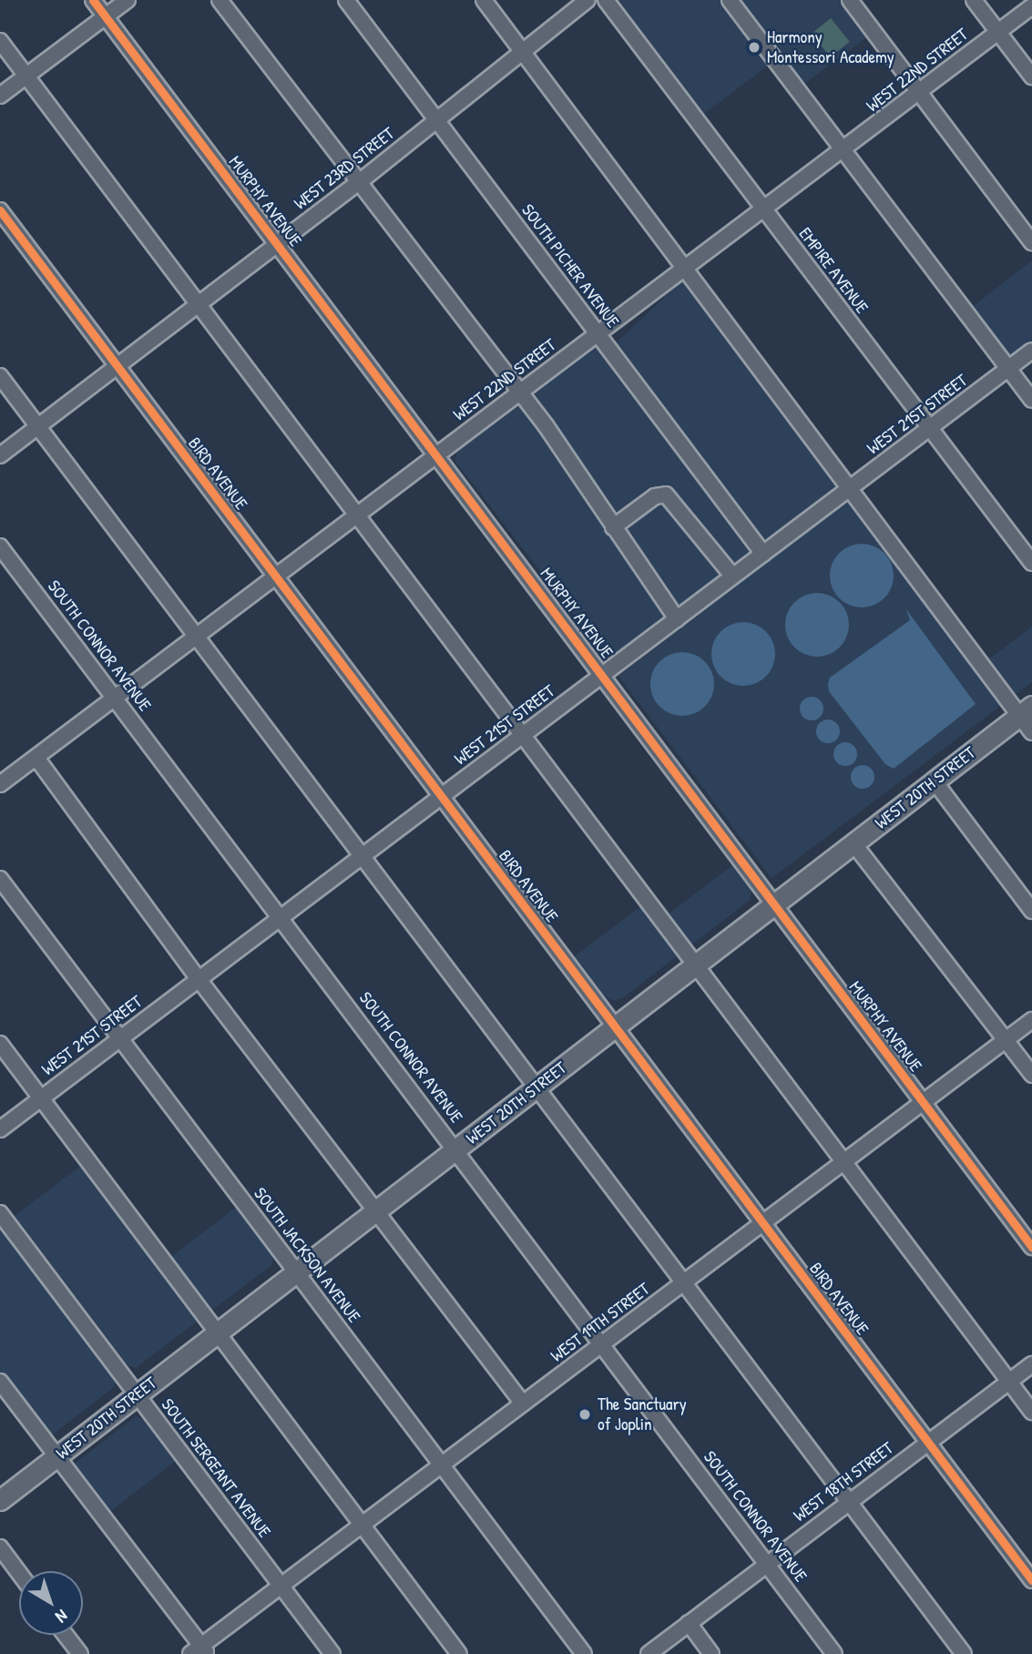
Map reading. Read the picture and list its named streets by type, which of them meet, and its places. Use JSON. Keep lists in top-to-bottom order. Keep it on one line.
{"streets":{"main road":["WEST 20TH STREET"],"street":["WEST 22ND STREET","WEST 23RD STREET","MURPHY AVENUE","SOUTH PICHER AVENUE","EMPIRE AVENUE","WEST 21ST STREET","BIRD AVENUE","SOUTH CONNOR AVENUE","SOUTH JACKSON AVENUE","WEST 19TH STREET","SOUTH SERGEANT AVENUE","WEST 18TH STREET"]},"crossings":[["WEST 22ND STREET","MURPHY AVENUE"],["WEST 22ND STREET","SOUTH PICHER AVENUE"],["WEST 22ND STREET","EMPIRE AVENUE"],["WEST 22ND STREET","BIRD AVENUE"],["WEST 22ND STREET","SOUTH CONNOR AVENUE"],["WEST 23RD STREET","MURPHY AVENUE"],["WEST 23RD STREET","SOUTH PICHER AVENUE"],["WEST 23RD STREET","BIRD AVENUE"],["MURPHY AVENUE","WEST 21ST STREET"],["MURPHY AVENUE","WEST 20TH STREET"],["MURPHY AVENUE","WEST 19TH STREET"],["SOUTH PICHER AVENUE","WEST 21ST STREET"],["EMPIRE AVENUE","WEST 21ST STREET"],["WEST 21ST STREET","BIRD AVENUE"],["WEST 21ST STREET","SOUTH CONNOR AVENUE"],["WEST 21ST STREET","SOUTH JACKSON AVENUE"],["BIRD AVENUE","WEST 20TH STREET"],["BIRD AVENUE","WEST 19TH STREET"],["BIRD AVENUE","WEST 18TH STREET"],["SOUTH CONNOR AVENUE","WEST 20TH STREET"],["SOUTH CONNOR AVENUE","WEST 19TH STREET"],["SOUTH CONNOR AVENUE","WEST 18TH STREET"],["WEST 20TH STREET","SOUTH JACKSON AVENUE"],["WEST 20TH STREET","SOUTH SERGEANT AVENUE"],["SOUTH JACKSON AVENUE","WEST 19TH STREET"],["WEST 19TH STREET","SOUTH SERGEANT AVENUE"]],"places":["Harmony Montessori Academy","The Sanctuary of Joplin"],"north":"bottom right"}
